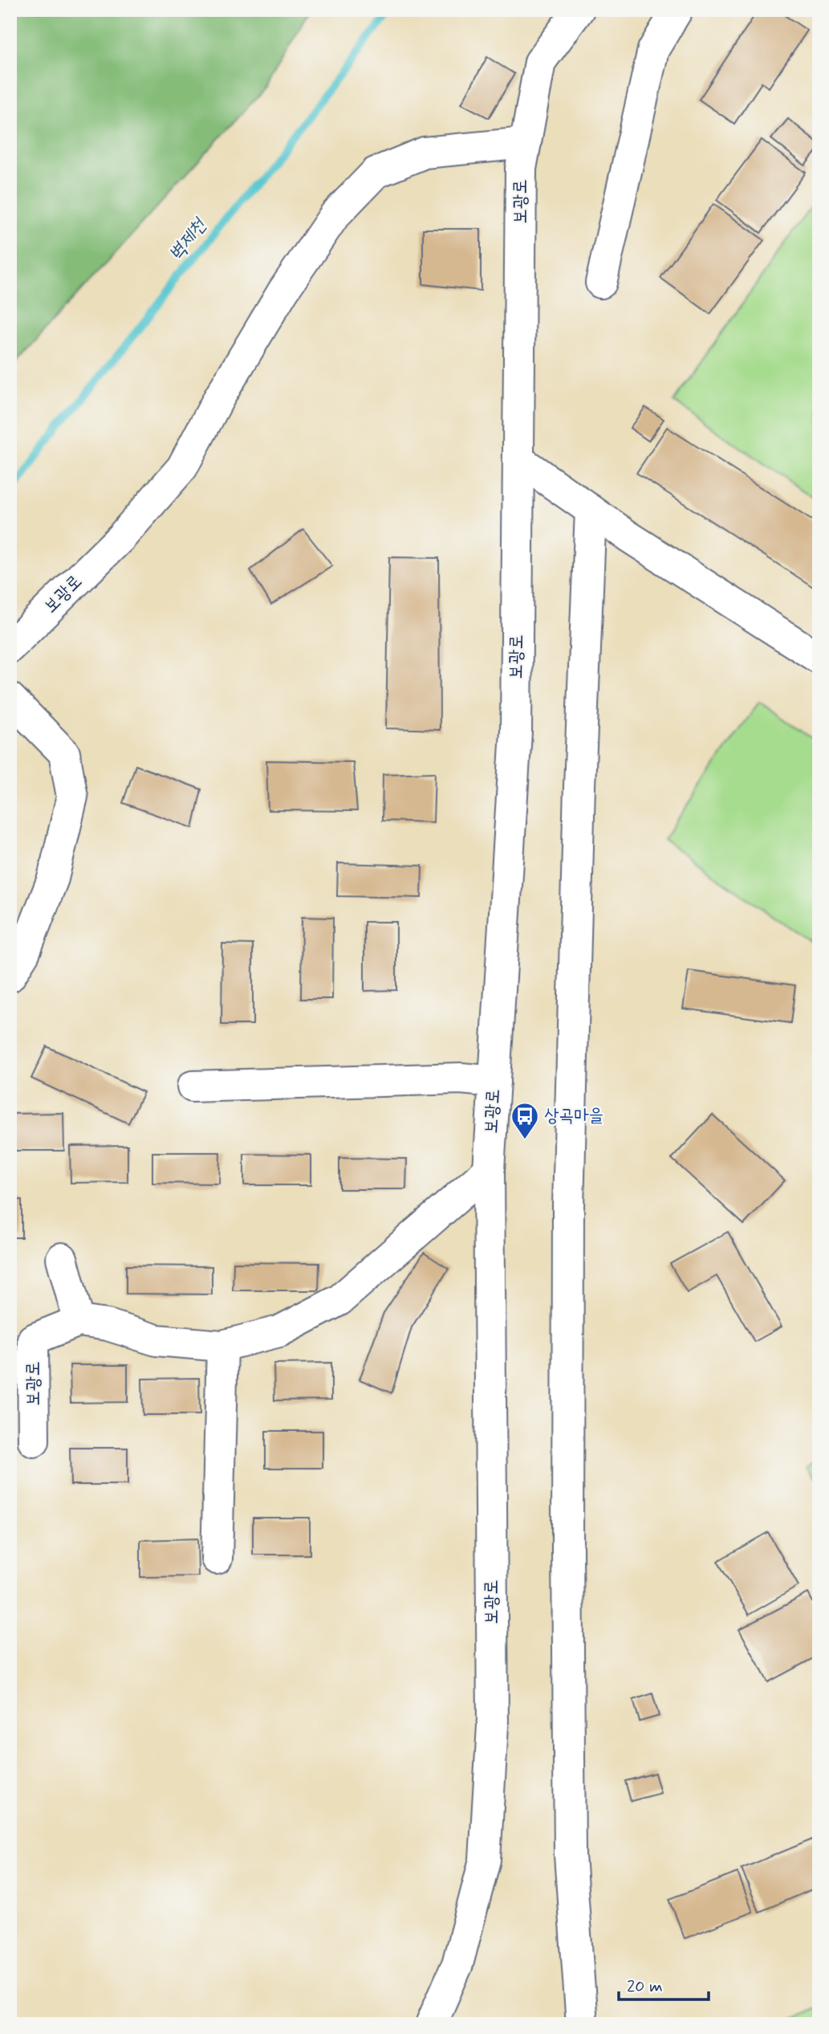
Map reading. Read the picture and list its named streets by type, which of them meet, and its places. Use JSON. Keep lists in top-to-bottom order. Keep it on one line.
{"streets":{"main road":["보광로"]},"water":["벽제천"],"places":{"bus stop":["상곡마을"]},"scale_bar":"20 m"}
